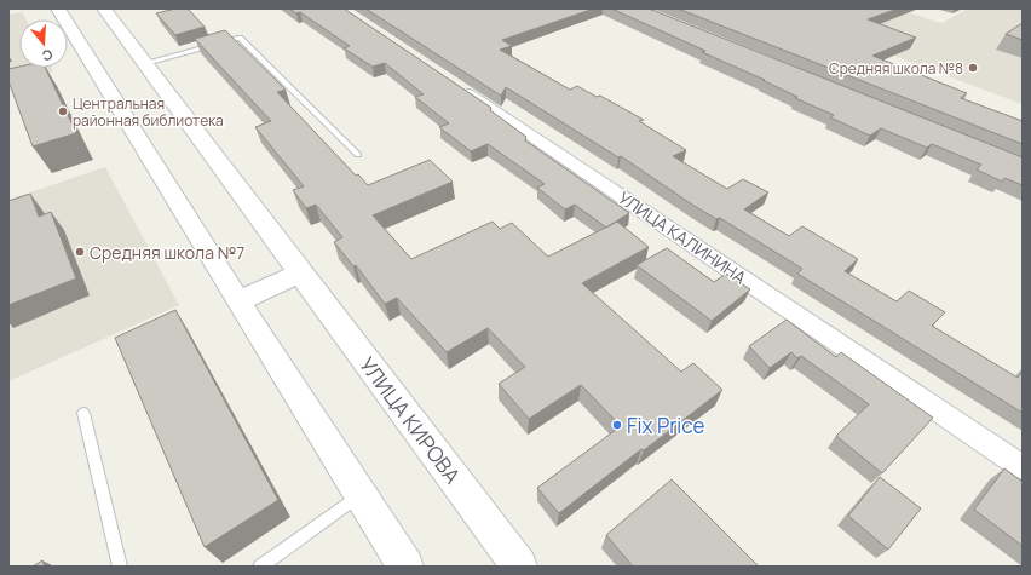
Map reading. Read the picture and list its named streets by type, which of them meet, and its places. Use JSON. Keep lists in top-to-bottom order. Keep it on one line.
{"streets":{"street":["УЛИЦА КАЛИНИНА","УЛИЦА КИРОВА"]},"places":["Средняя школа №8","Центральная районная библиотека","Средняя школа №7","Fix Price"],"north":"bottom"}
